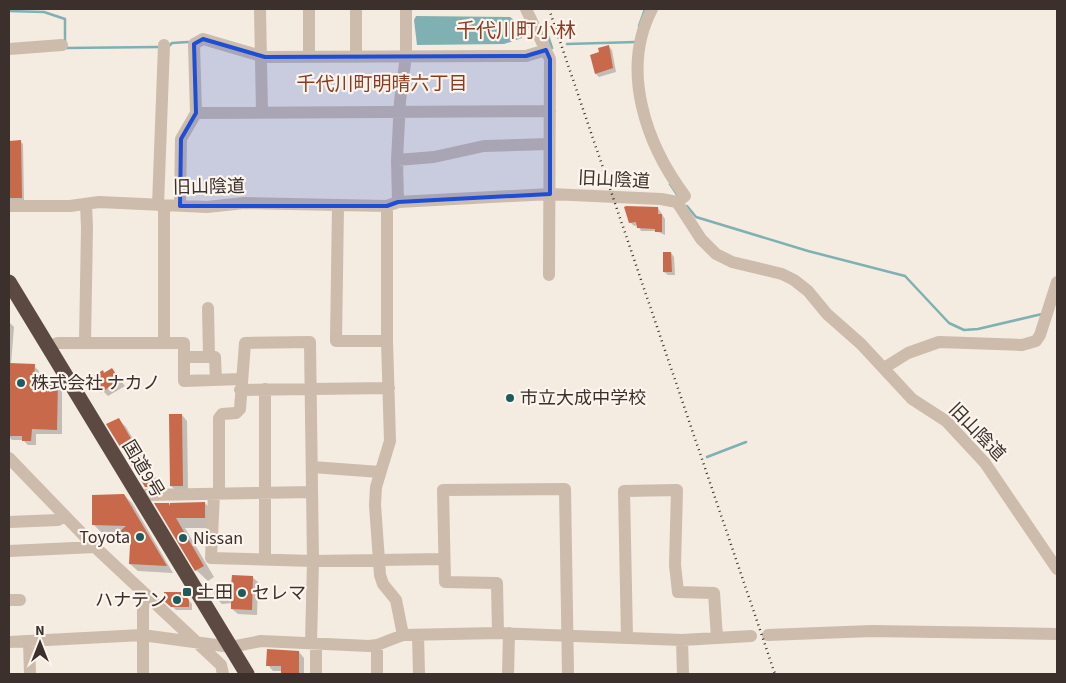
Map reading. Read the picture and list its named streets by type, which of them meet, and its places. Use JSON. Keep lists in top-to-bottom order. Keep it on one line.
{"streets":{"highway":["国道9号"],"street":["旧山陰道"]},"districts":["千代川町小林","千代川町明晴六丁目"],"places":{"other":["株式会社 ナカノ","市立大成中学校","Toyota","Nissan","セレマ","ハナテン"],"transit":["土田"]},"north":"top"}
